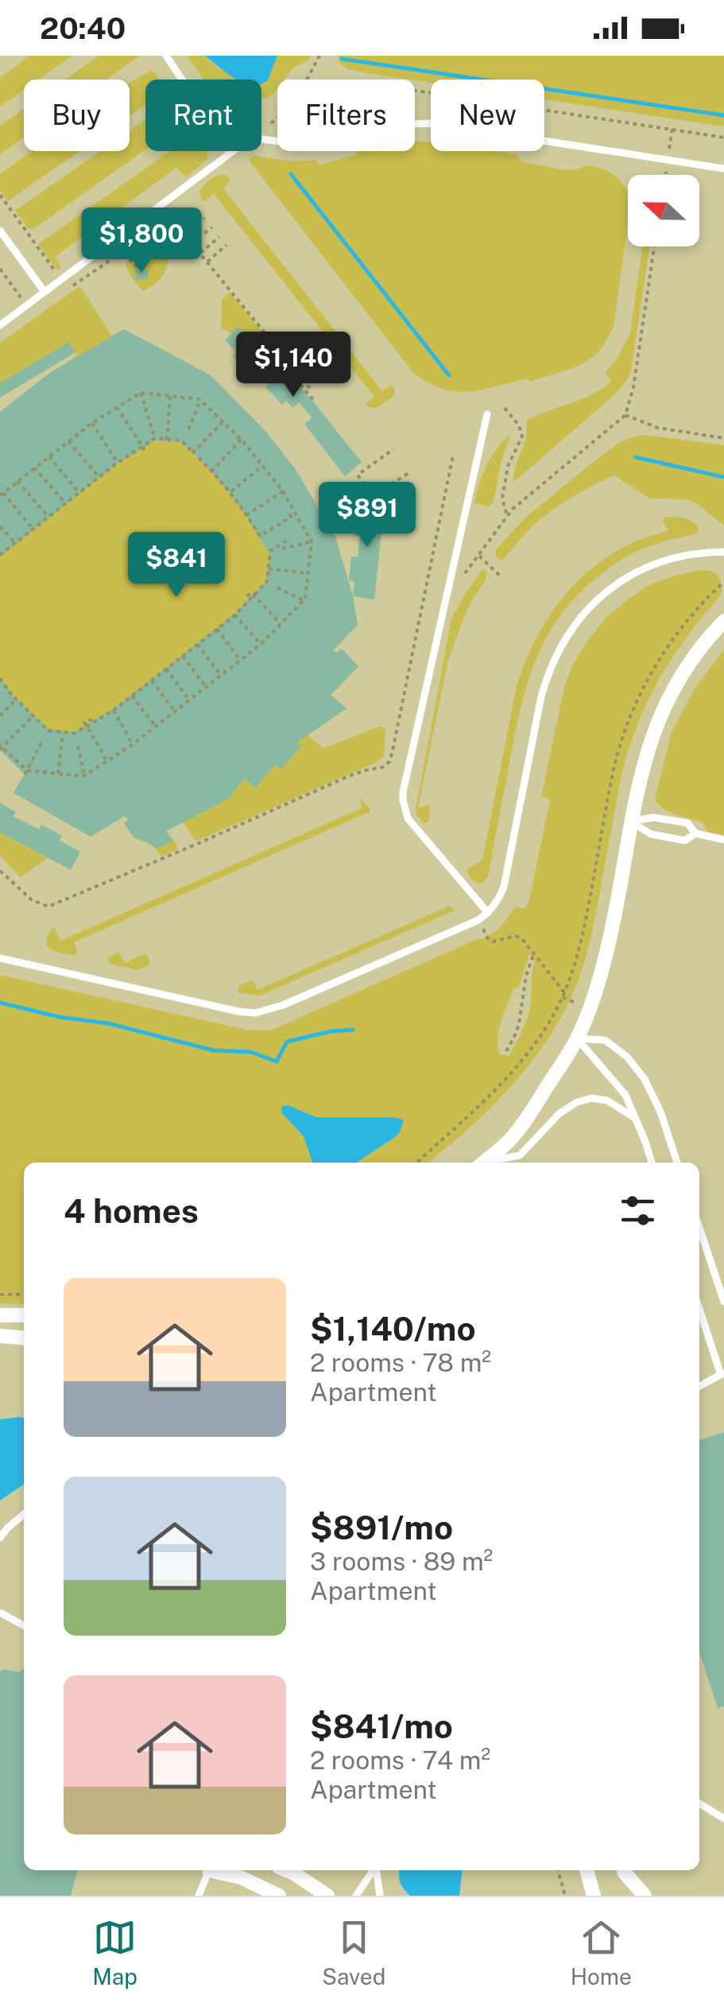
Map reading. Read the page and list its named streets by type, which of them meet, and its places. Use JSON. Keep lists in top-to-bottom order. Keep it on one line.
{"north":"left","page":{"status":"20:40","chip":["Buy","Rent","Filters","New"],"price":["$1,800","$1,140","$891","$841"],"heading":"4 homes","list":[{"name":"$1,140/mo","note":"2 rooms · 78 m² · Apartment"},{"name":"$891/mo","note":"3 rooms · 89 m² · Apartment"},{"name":"$841/mo","note":"2 rooms · 74 m² · Apartment"}],"tabs":["Map","Saved","Home"]}}
